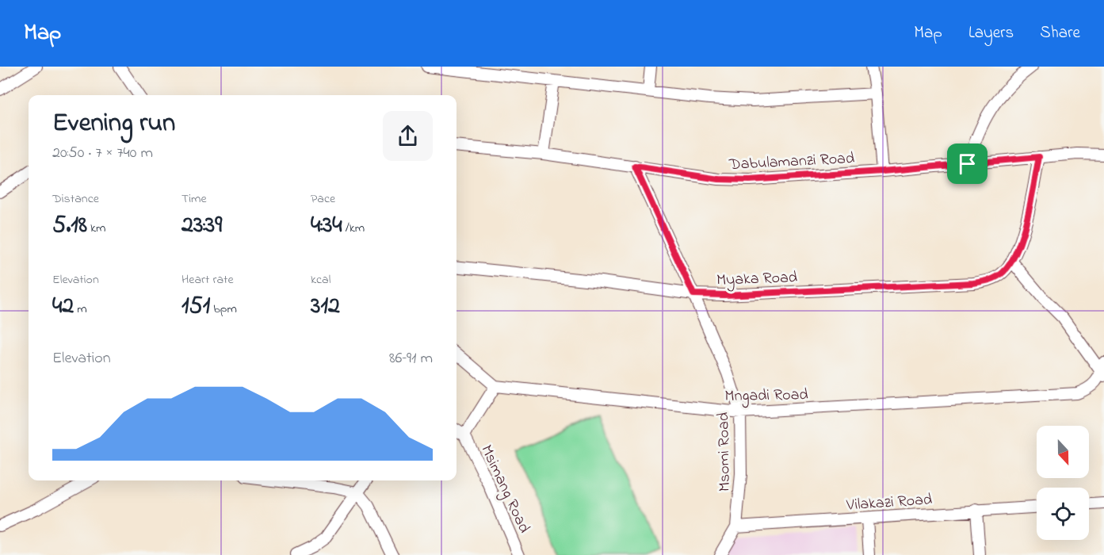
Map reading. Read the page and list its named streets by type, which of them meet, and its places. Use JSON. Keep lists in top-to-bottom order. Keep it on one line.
{"streets":{"street":["Dabulamanzi Road","Myaka Road","Mngadi Road","Msomi Road","Msimang Road","Vilakazi Road"]},"crossings":[["Dabulamanzi Road","Msomi Road"],["Myaka Road","Msomi Road"],["Mngadi Road","Msomi Road"],["Msomi Road","Vilakazi Road"]],"north":"bottom","page":{"header":"Map","nav":["Map","Layers","Share"],"heading":["Evening run","20:50 · 7 × 740 m"],"stats":[["Distance","5.18 km"],["Time","23:39"],["Pace","4:34 /km"],["Elevation","42 m"],["Heart rate","151 bpm"],["kcal","312"]],"chart":["Elevation","86–91 m"]}}
